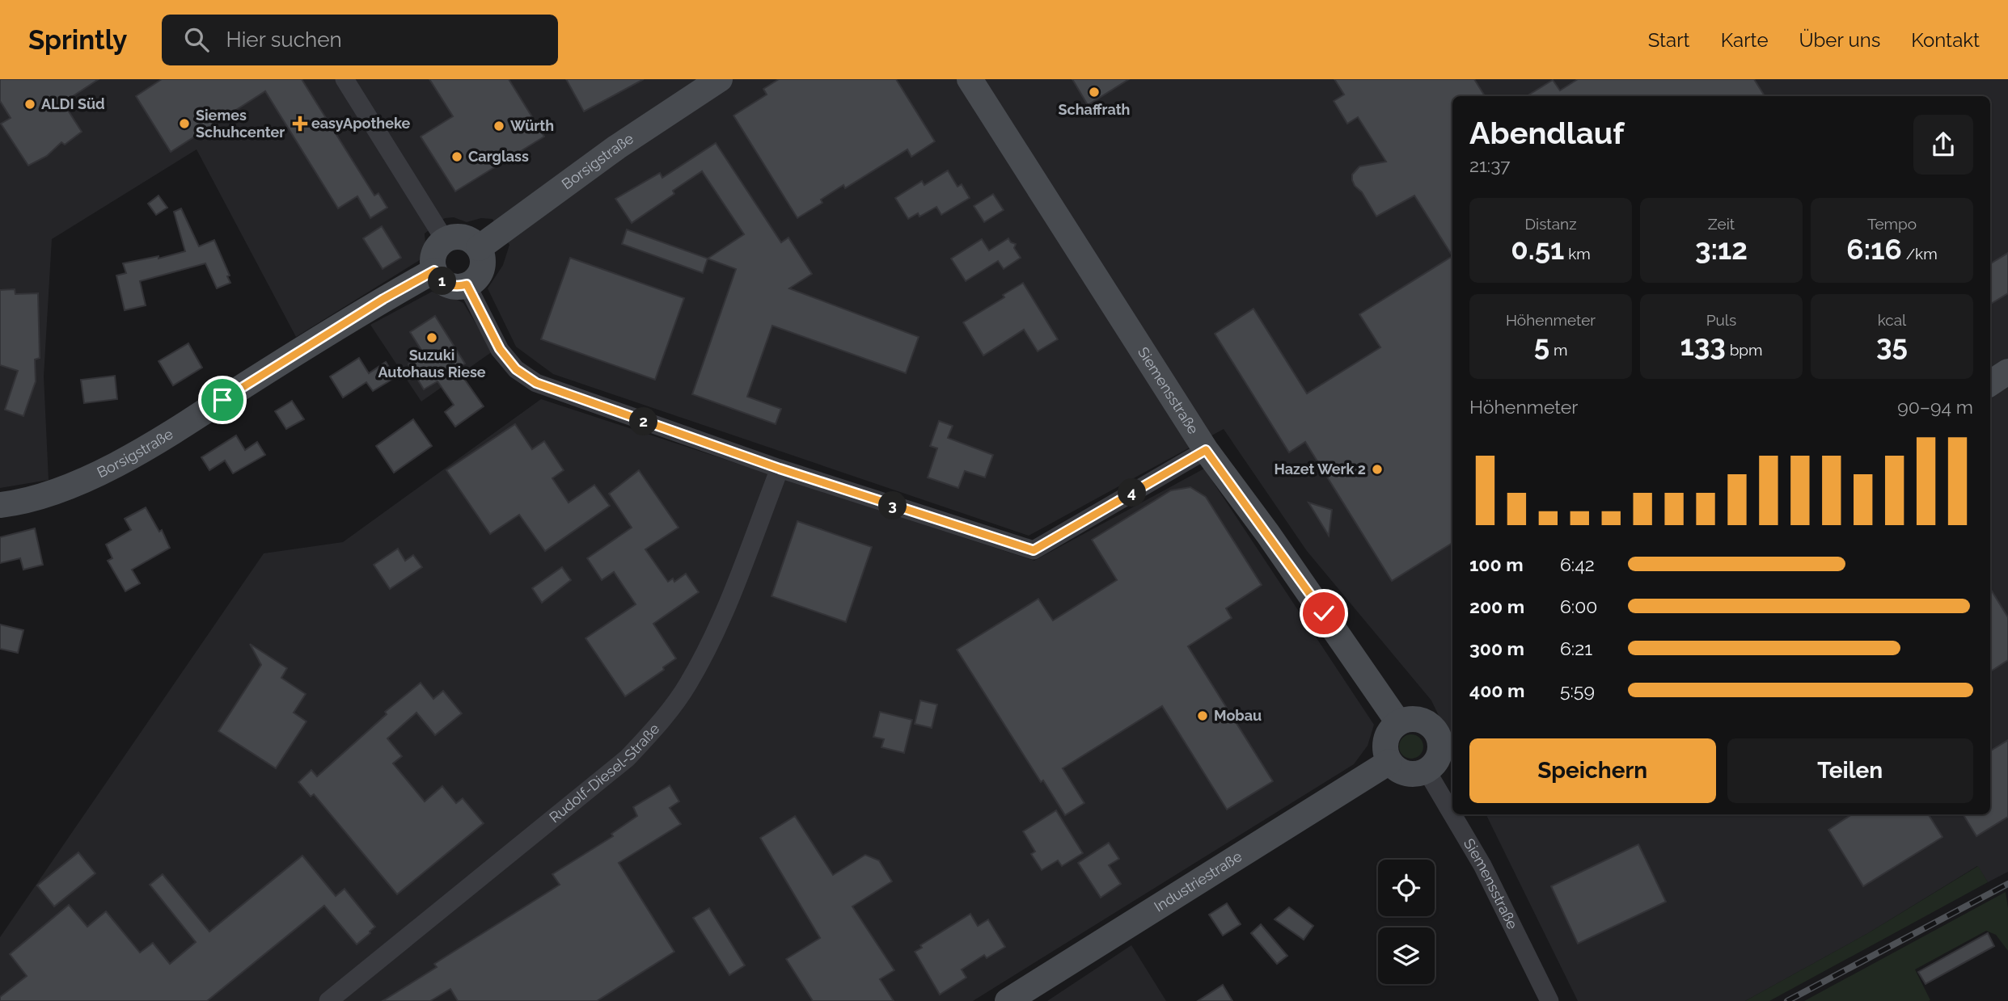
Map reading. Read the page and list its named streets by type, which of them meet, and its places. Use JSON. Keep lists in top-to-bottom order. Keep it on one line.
{"streets":{"street":["Borsigstraße","Siemensstraße","Rudolf-Diesel-Straße","Industriestraße"]},"crossings":[["Siemensstraße","Industriestraße"]],"places":{"other":["Schaffrath","ALDI Süd","Siemes Schuhcenter","Würth","Carglass","Suzuki Autohaus Riese","Hazet Werk 2","Mobau"],"health":["easyApotheke"]},"page":{"header":"Sprintly","search":"Hier suchen","nav":["Start","Karte","Über uns","Kontakt"],"heading":["Abendlauf","21:37"],"stats":[["Distanz","0.51 km"],["Zeit","3:12"],["Tempo","6:16 /km"],["Höhenmeter","5 m"],["Puls","133 bpm"],["kcal","35"]],"pins":["1","2","4","3"],"chart":["Höhenmeter","90–94 m"],"list":[{"name":"100 m","note":"6:42"},{"name":"200 m","note":"6:00"},{"name":"300 m","note":"6:21"},{"name":"400 m","note":"5:59"}],"buttons":["Speichern","Teilen"]}}
